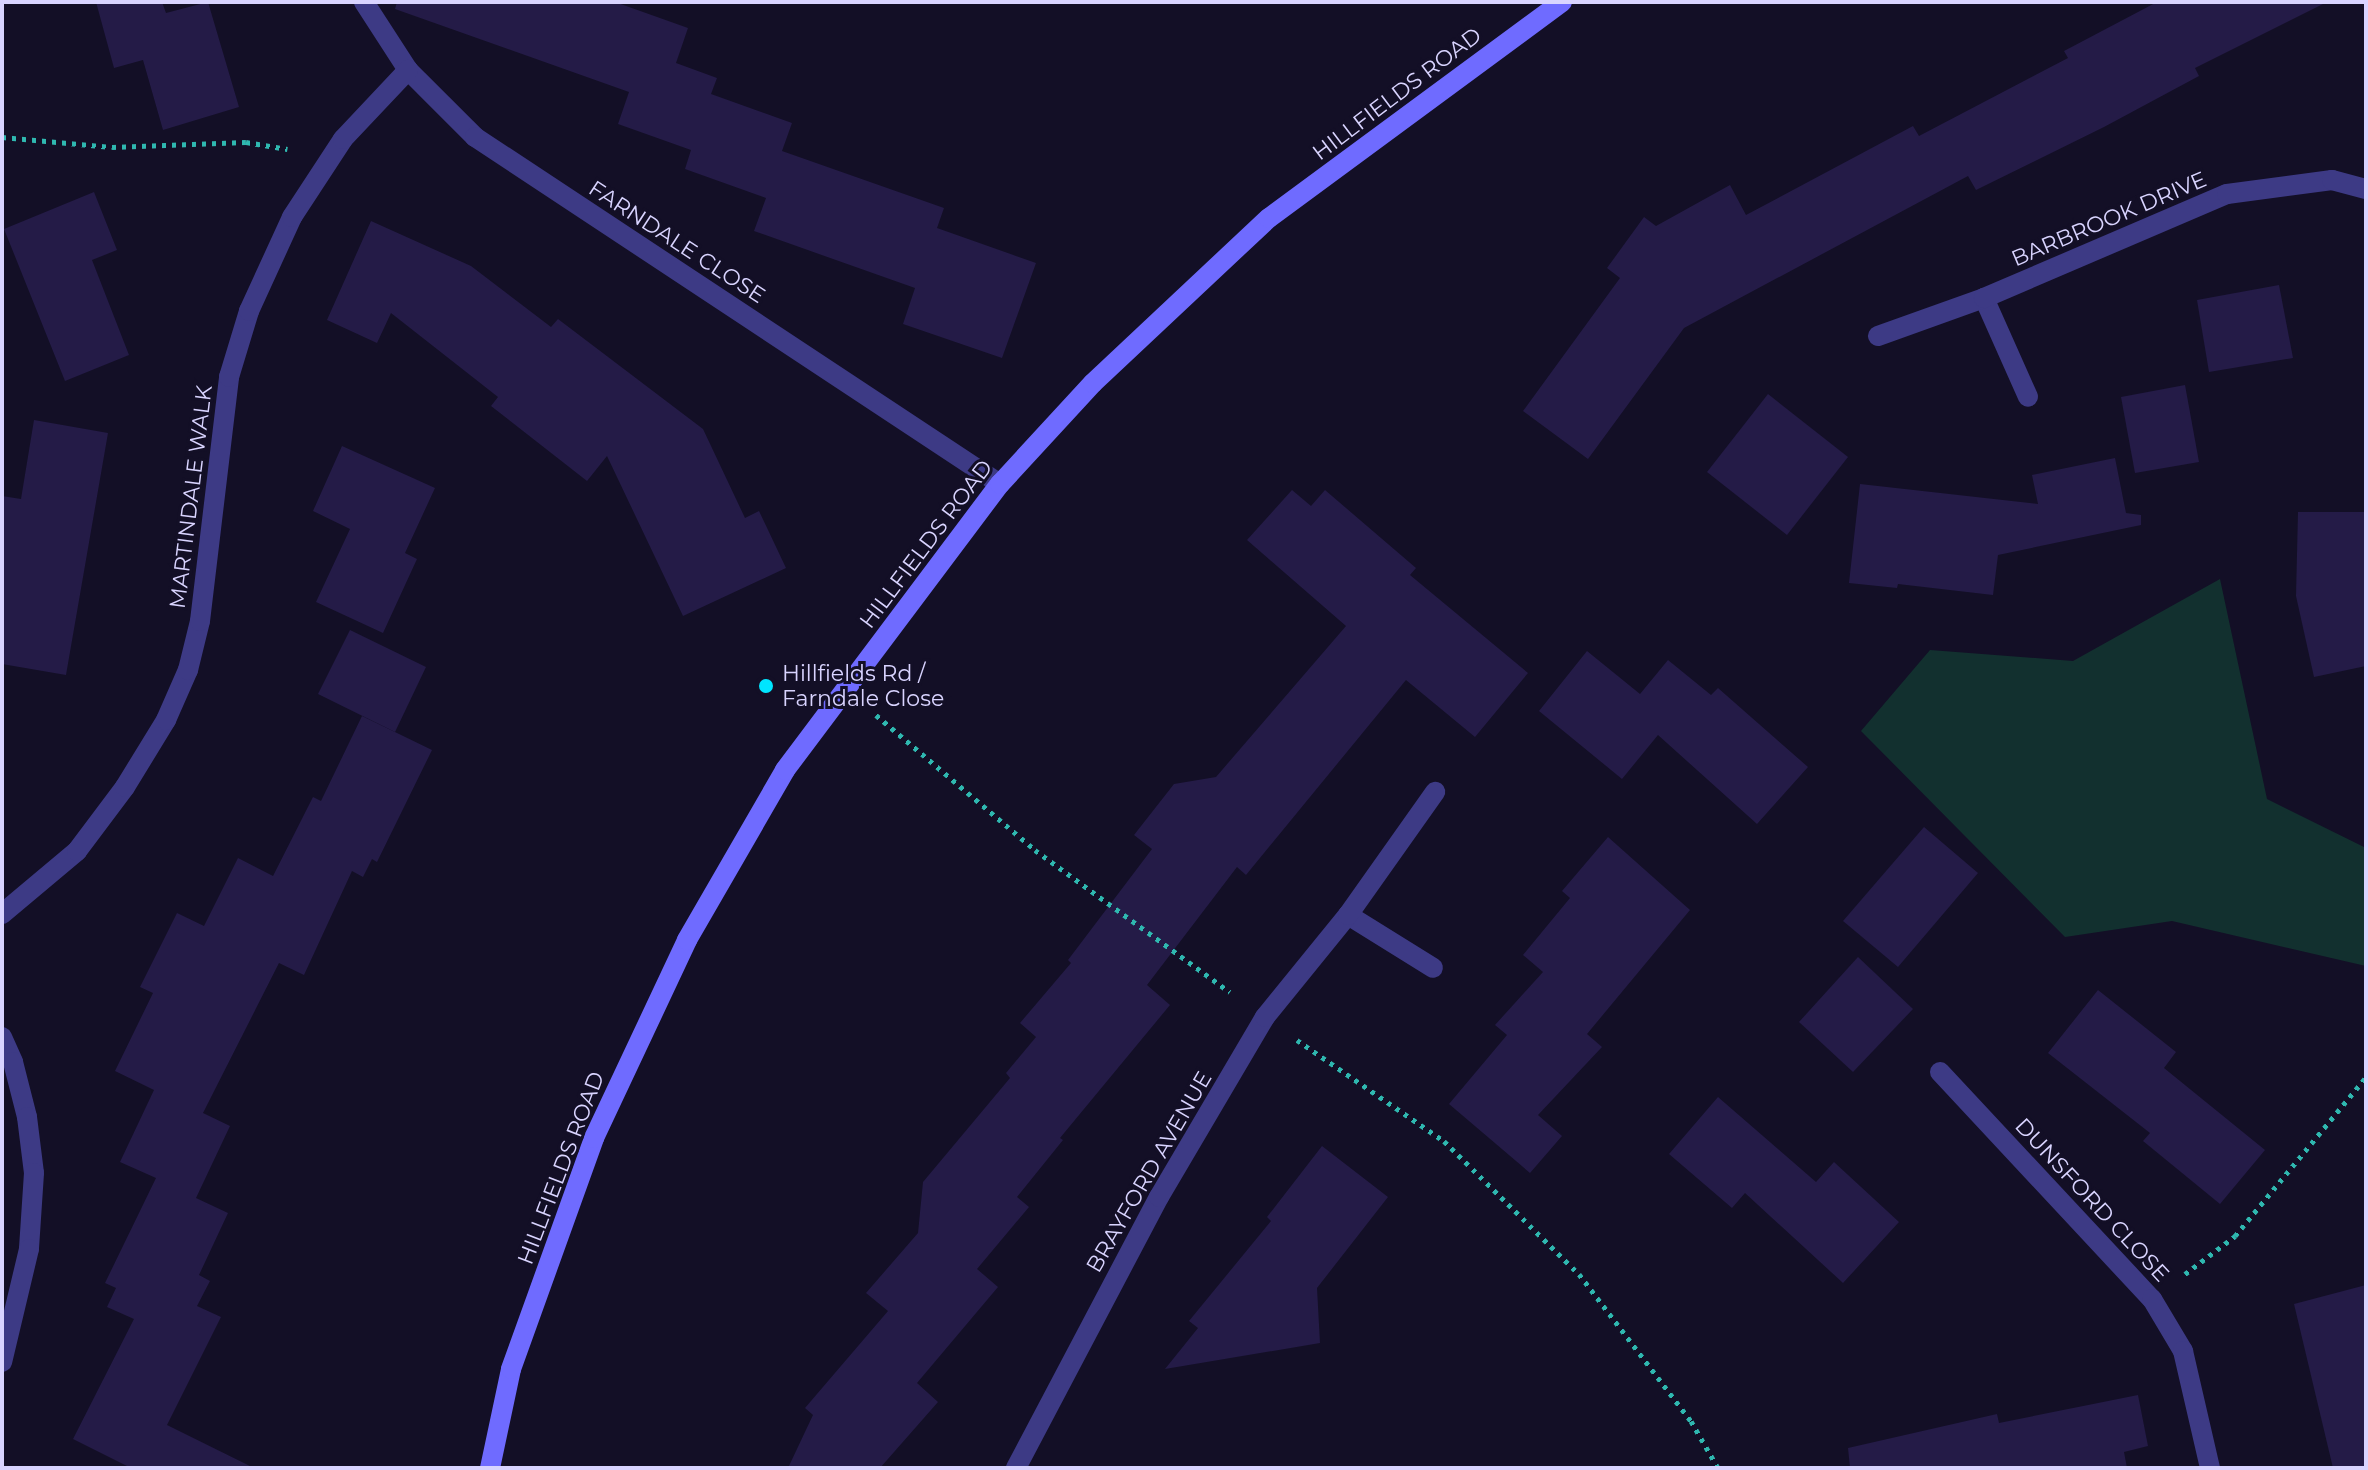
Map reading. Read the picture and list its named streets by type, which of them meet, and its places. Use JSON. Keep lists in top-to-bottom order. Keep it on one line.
{"streets":{"street":["HILLFIELDS ROAD","BARBROOK DRIVE","FARNDALE CLOSE","MARTINDALE WALK","BRAYFORD AVENUE","DUNSFORD CLOSE"]},"crossings":[["HILLFIELDS ROAD","FARNDALE CLOSE"],["FARNDALE CLOSE","MARTINDALE WALK"]],"places":["Hillfields Rd / Farndale Close"]}
